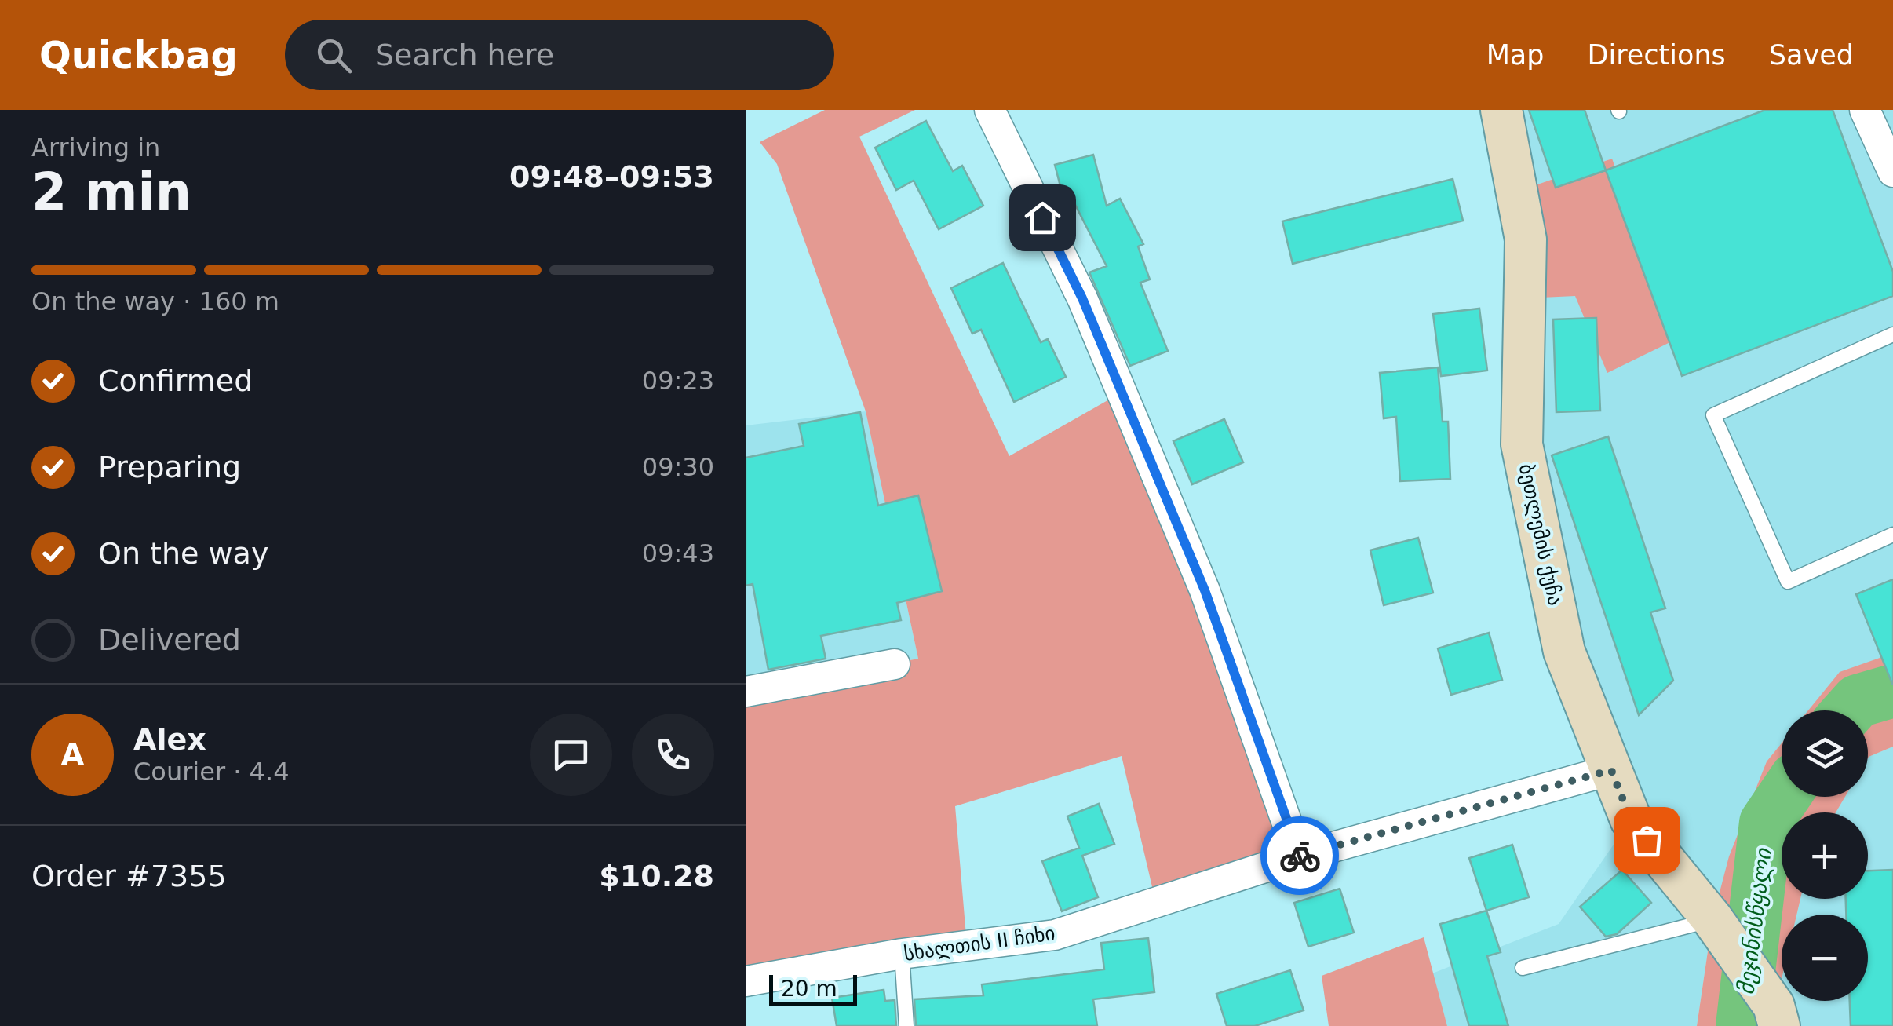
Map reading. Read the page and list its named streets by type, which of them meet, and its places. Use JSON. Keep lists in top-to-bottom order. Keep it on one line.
{"streets":{"street":["ბეთლემის ქუჩა","სხალთის II ჩიხი"]},"crossings":[["ბეთლემის ქუჩა","სხალთის II ჩიხი"]],"water":["მეჯინისწყალი"],"scale_bar":"20 m","page":{"header":"Quickbag","search":"Search here","nav":["Map","Directions","Saved"],"heading":["2 min","Arriving in","09:48–09:53"],"panel":["Alex","Courier · 4.4","Order #7355","$10.28"],"bar":"On the way · 160 m","list":[["Confirmed","09:23"],["Preparing","09:30"],["On the way","09:43"],"Delivered"],"map_buttons":["+","−"],"round":"A","scale":"20 m"}}
